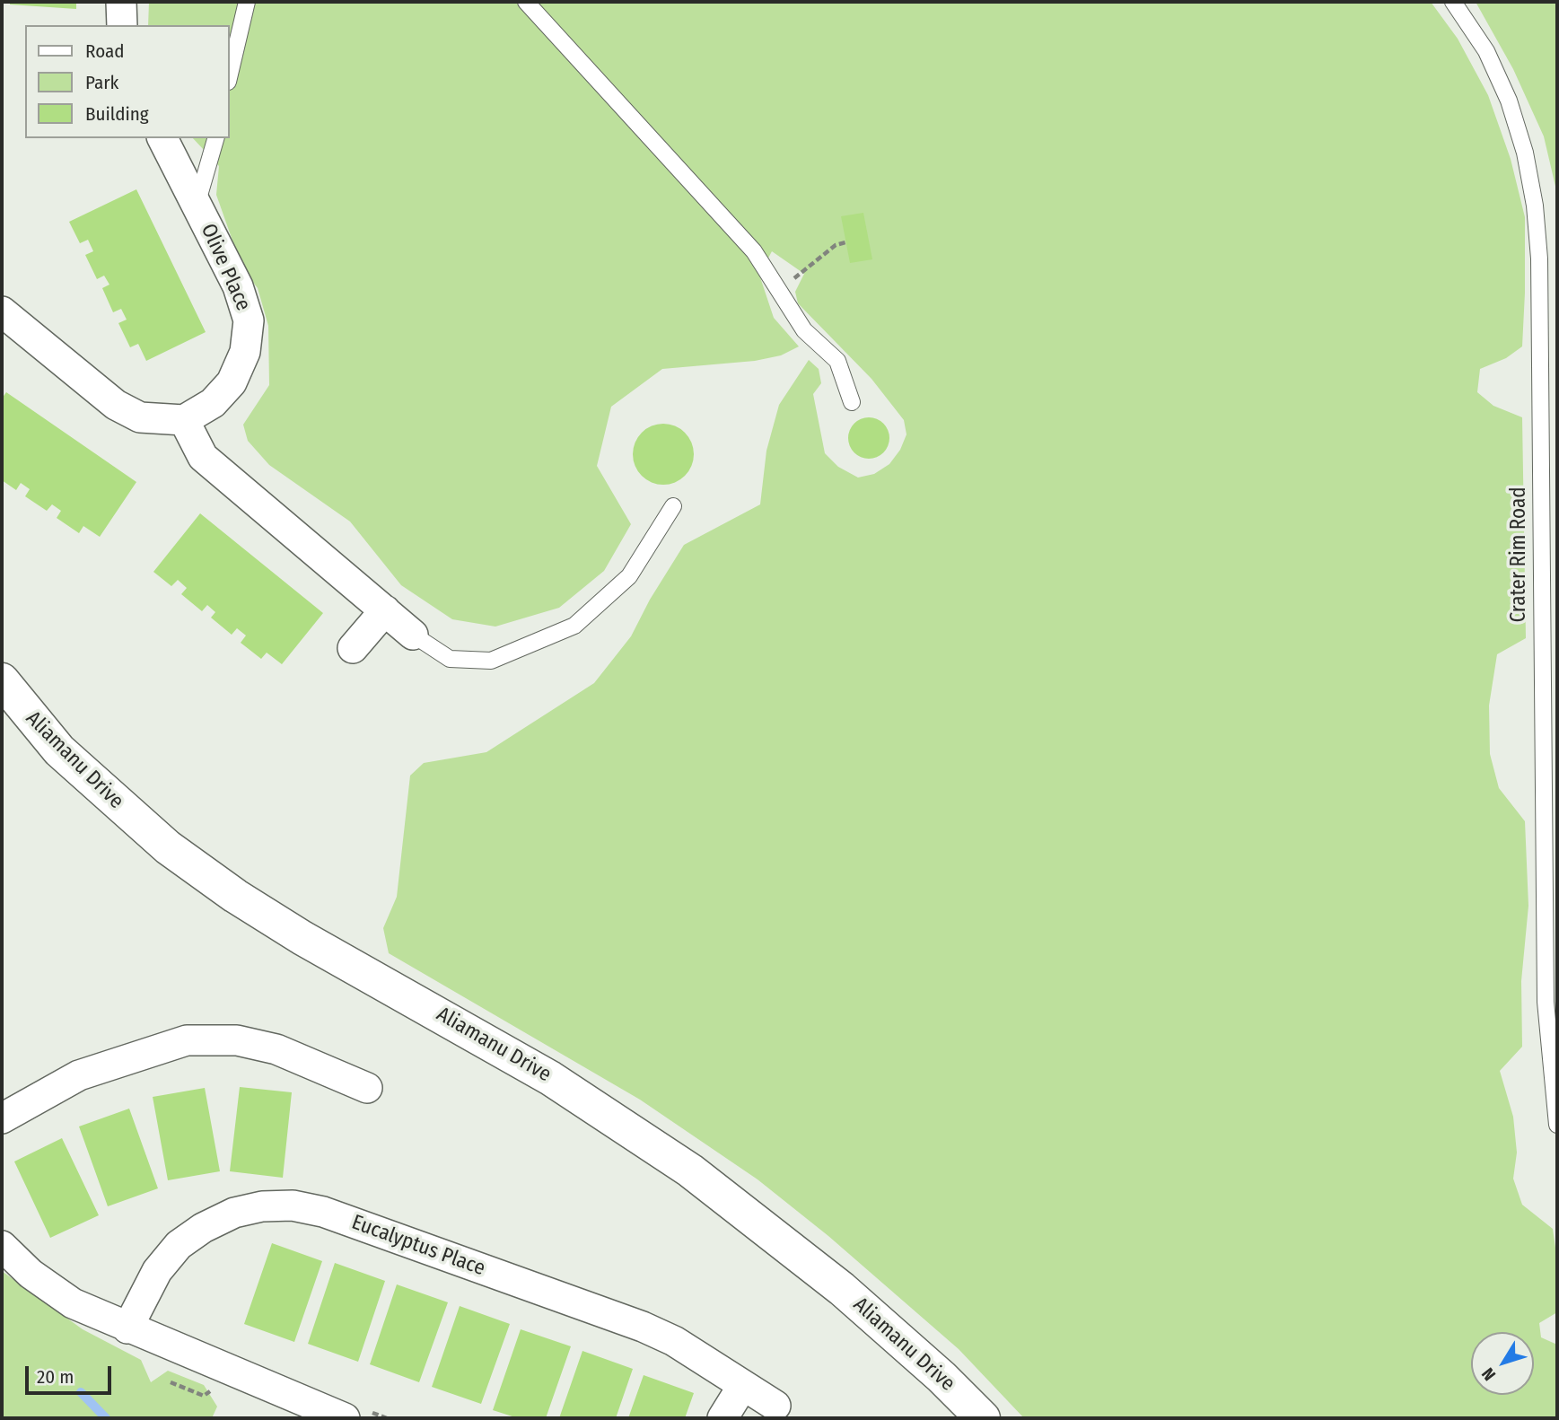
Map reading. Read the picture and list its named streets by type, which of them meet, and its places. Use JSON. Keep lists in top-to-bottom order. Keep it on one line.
{"streets":{"street":["Olive Place","Aliamanu Drive","Eucalyptus Place"],"lane":["Crater Rim Road"]},"legend":["Road","Park","Building"],"scale_bar":"20 m","north":"bottom left"}
